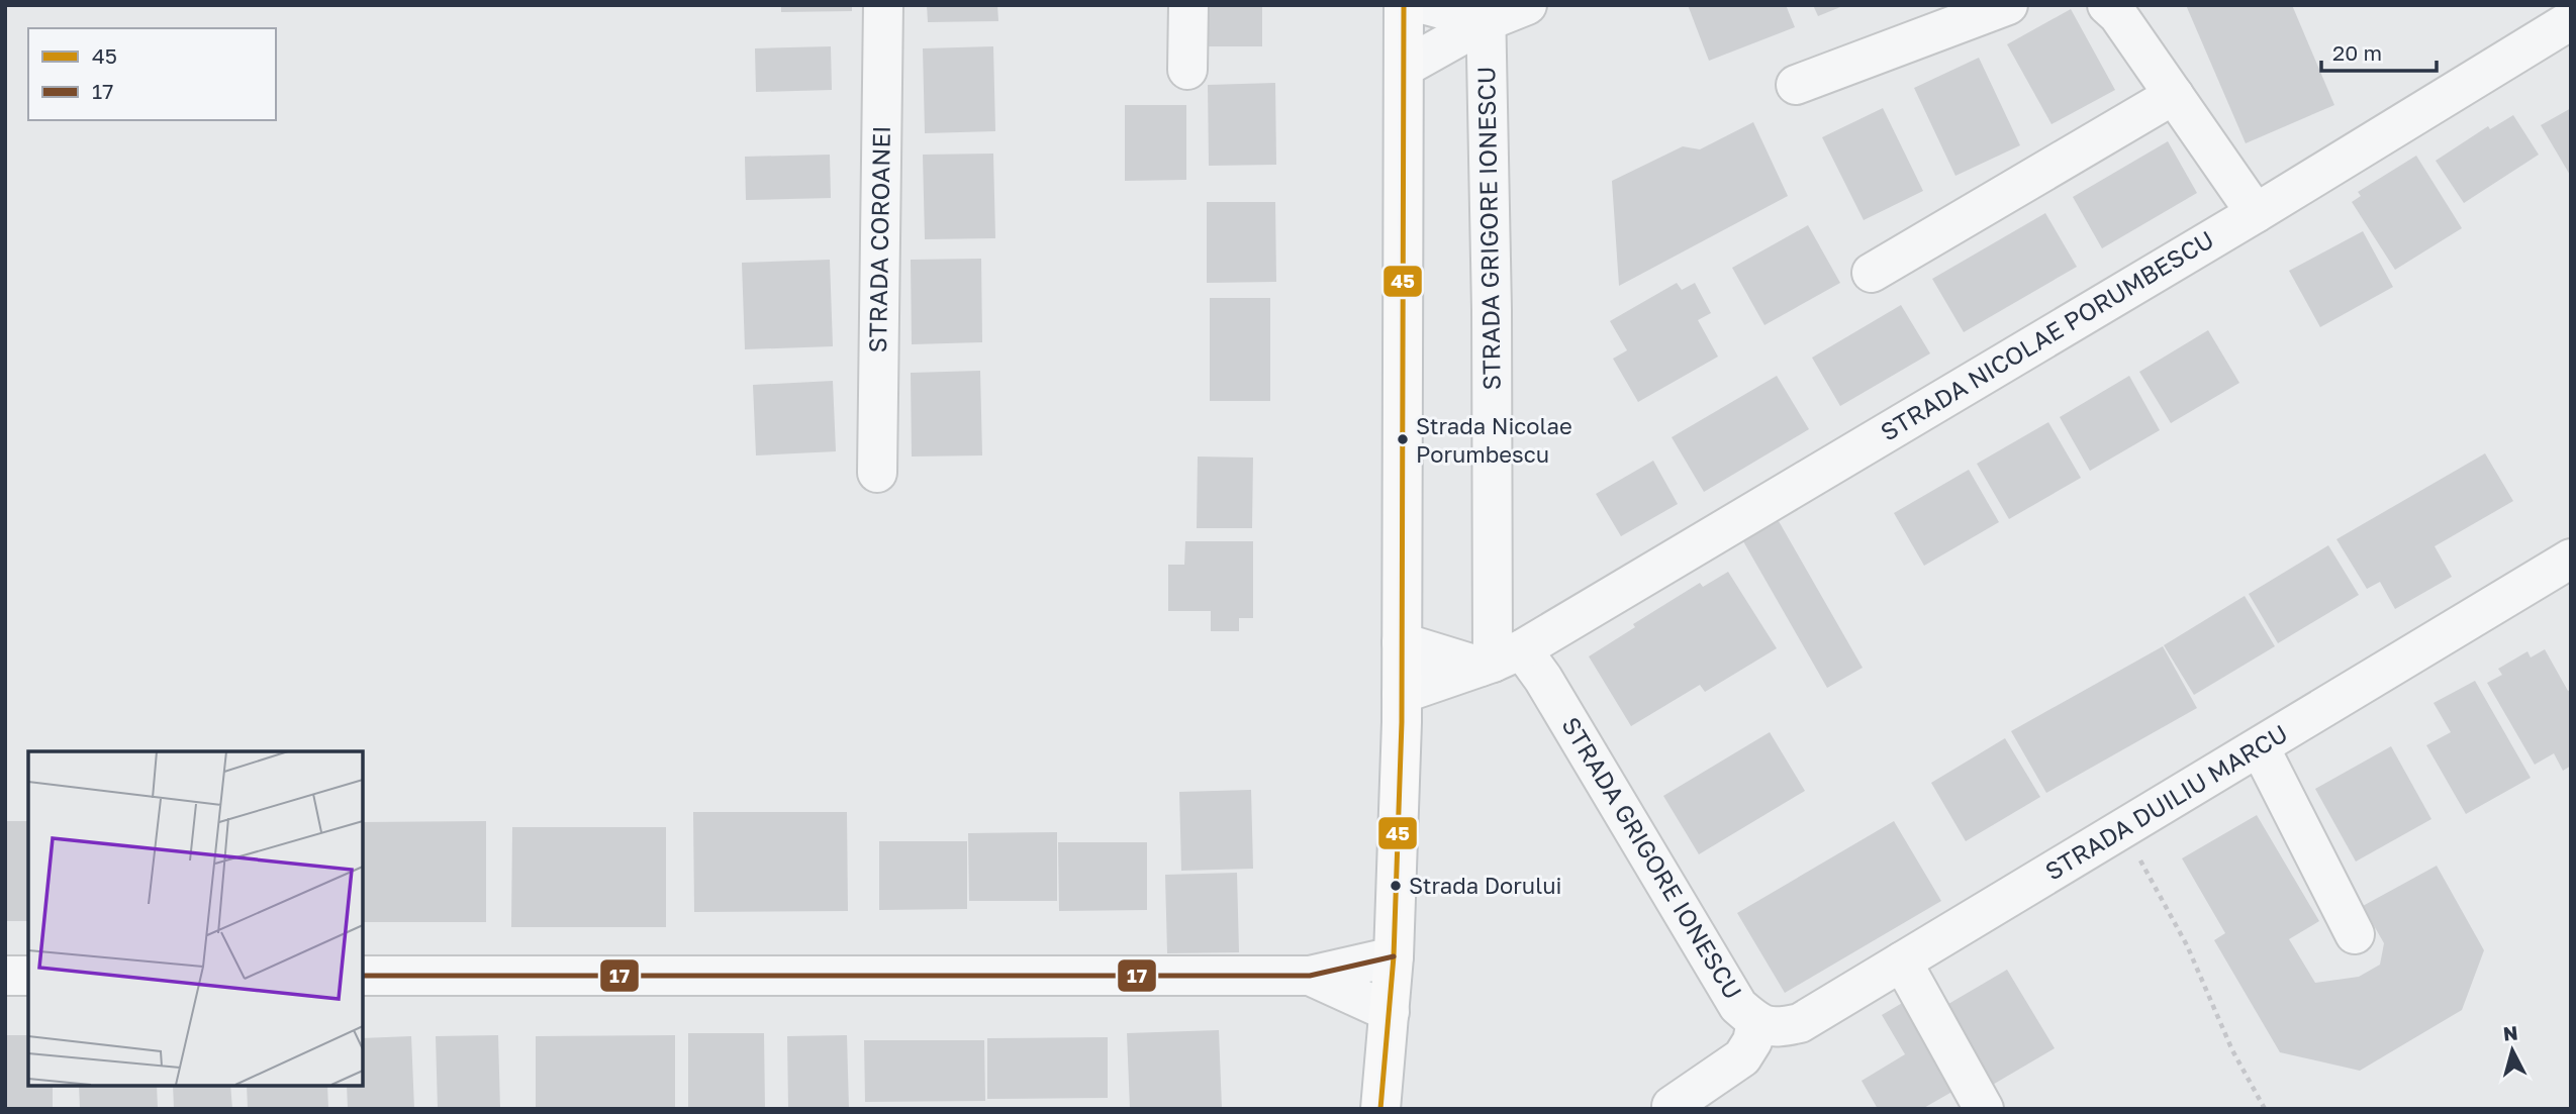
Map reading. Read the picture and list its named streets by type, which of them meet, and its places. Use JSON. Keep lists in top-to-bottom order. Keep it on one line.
{"streets":{"street":["STRADA GRIGORE IONESCU","STRADA COROANEI","STRADA NICOLAE PORUMBESCU","STRADA DUILIU MARCU"]},"crossings":[["STRADA GRIGORE IONESCU","STRADA NICOLAE PORUMBESCU"],["STRADA GRIGORE IONESCU","STRADA DUILIU MARCU"]],"places":["Strada Nicolae Porumbescu","Strada Dorului"],"lines":["transit line 45","transit line 17"],"legend":["45","17"],"scale_bar":"20 m","north":"top"}
